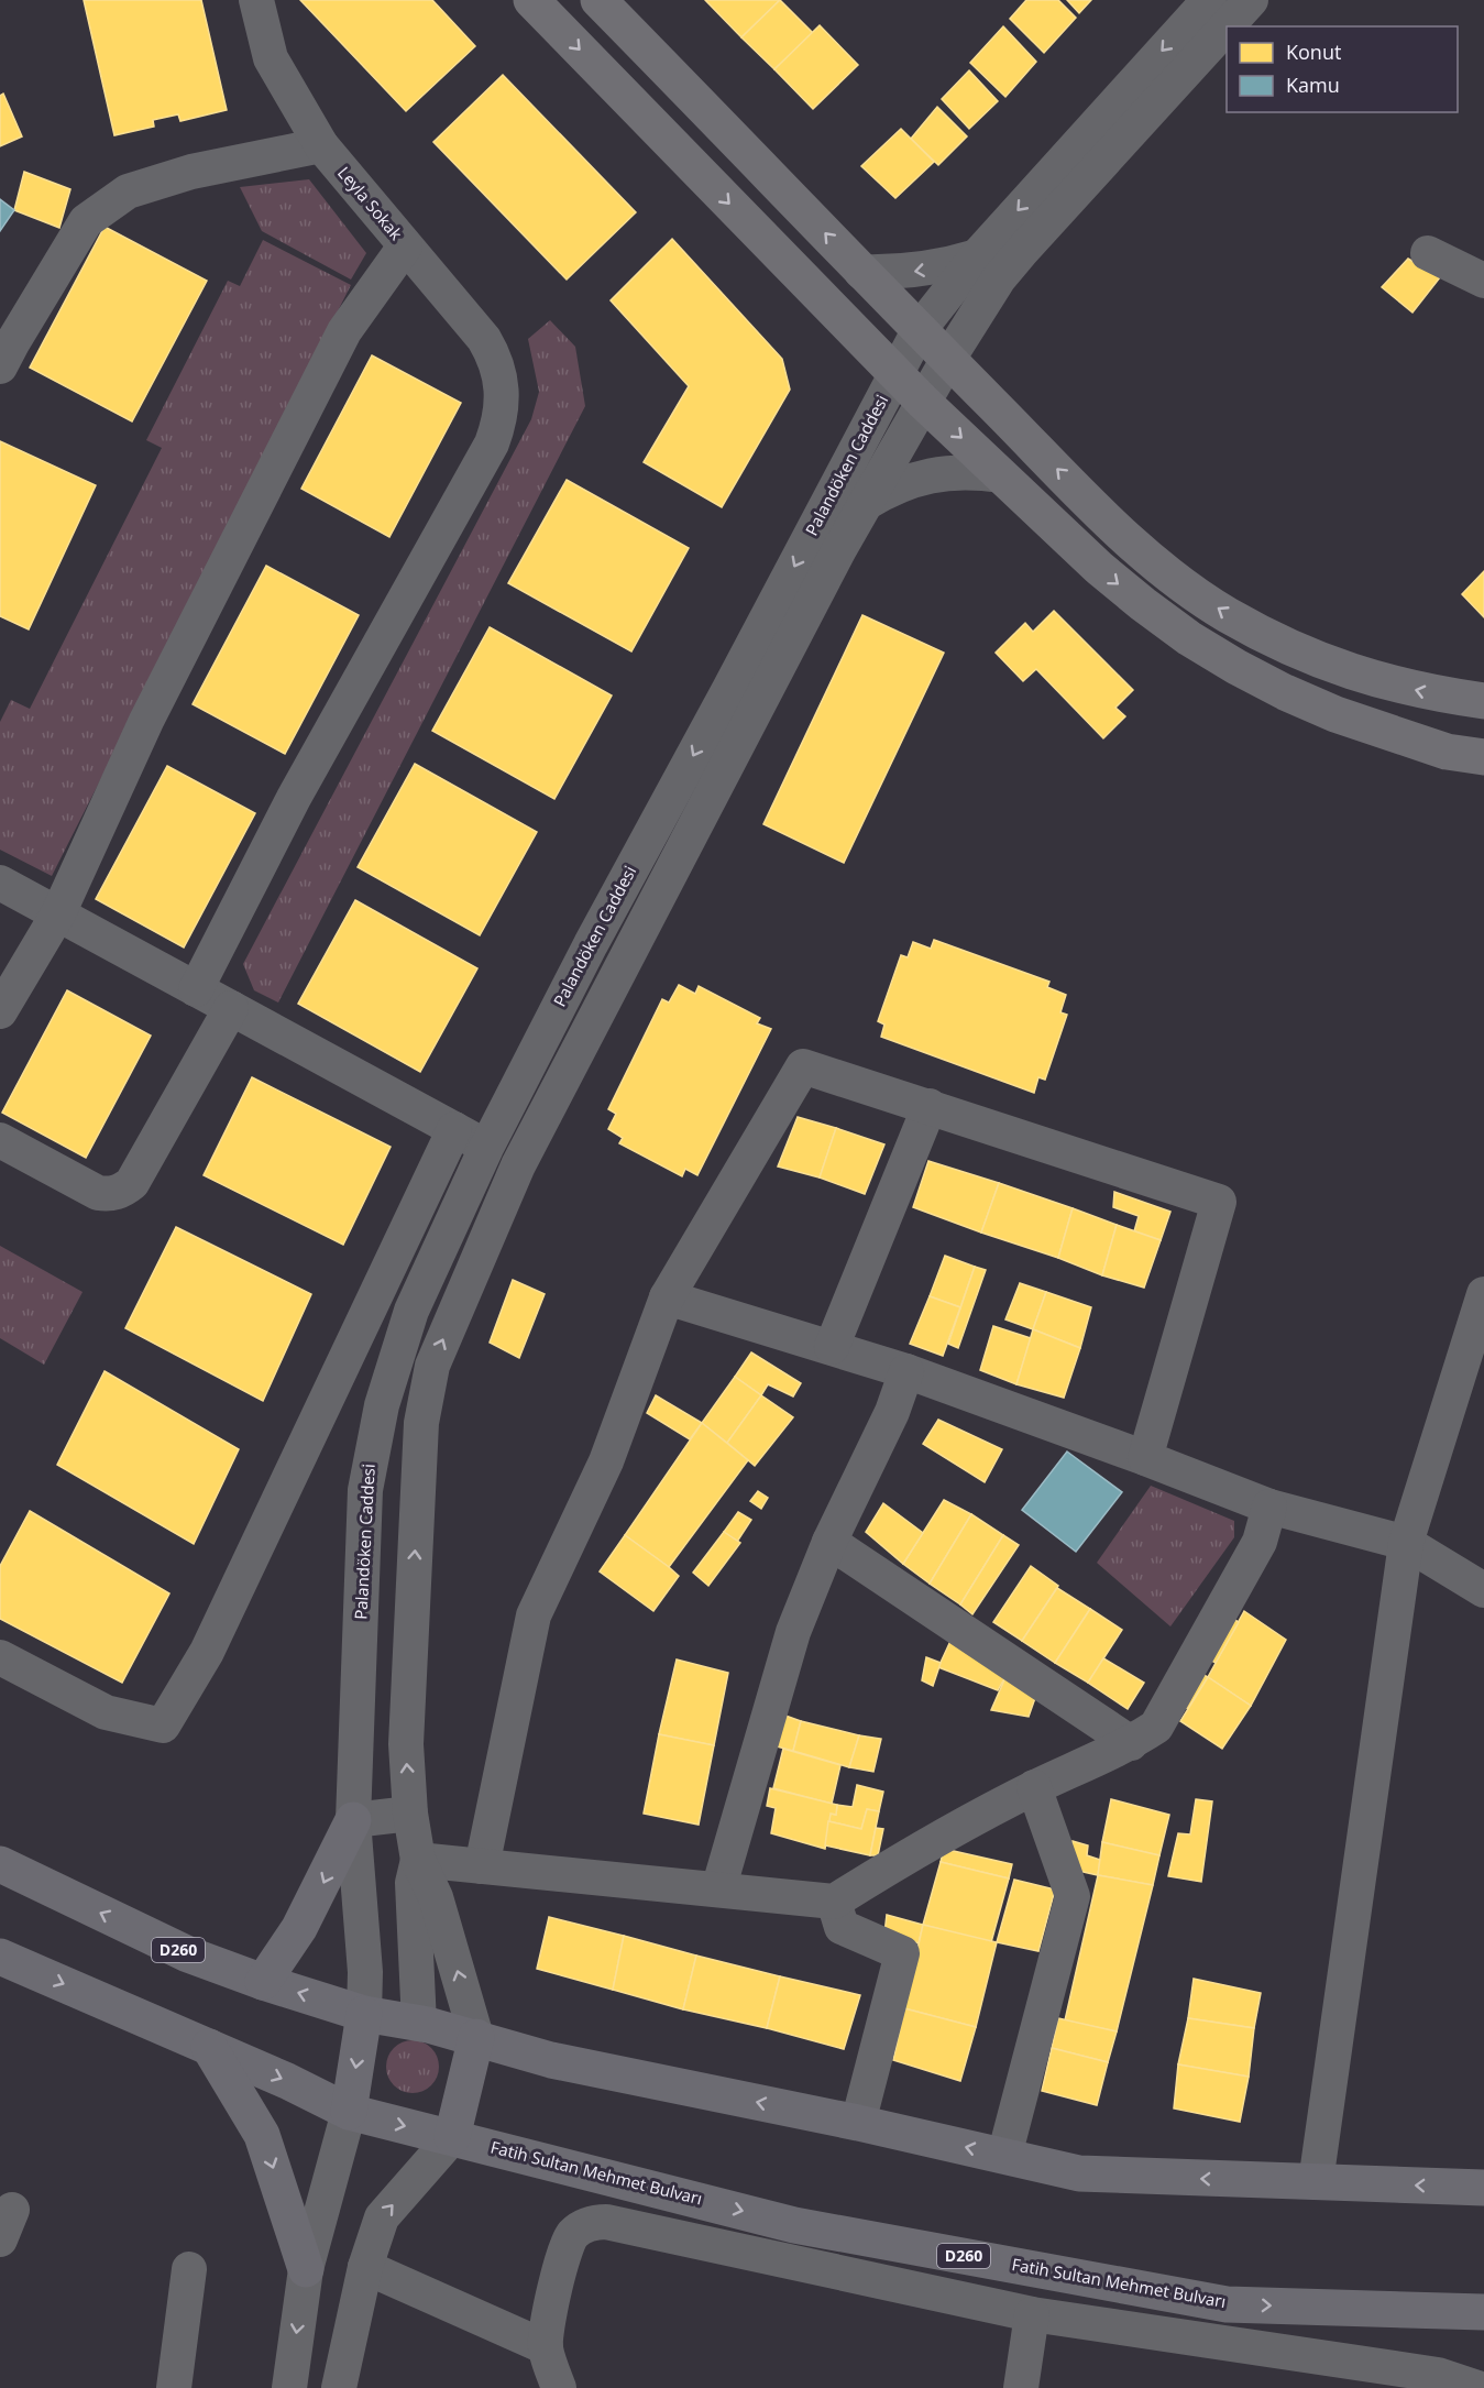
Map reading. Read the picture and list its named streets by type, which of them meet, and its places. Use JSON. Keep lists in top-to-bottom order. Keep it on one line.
{"streets":{"highway":["D260","Fatih Sultan Mehmet Bulvarı"],"street":["Leyla Sokak","Palandöken Caddesi"]},"crossings":[["Palandöken Caddesi","D260"],["D260","Fatih Sultan Mehmet Bulvarı"]],"legend":["Konut","Kamu"]}
